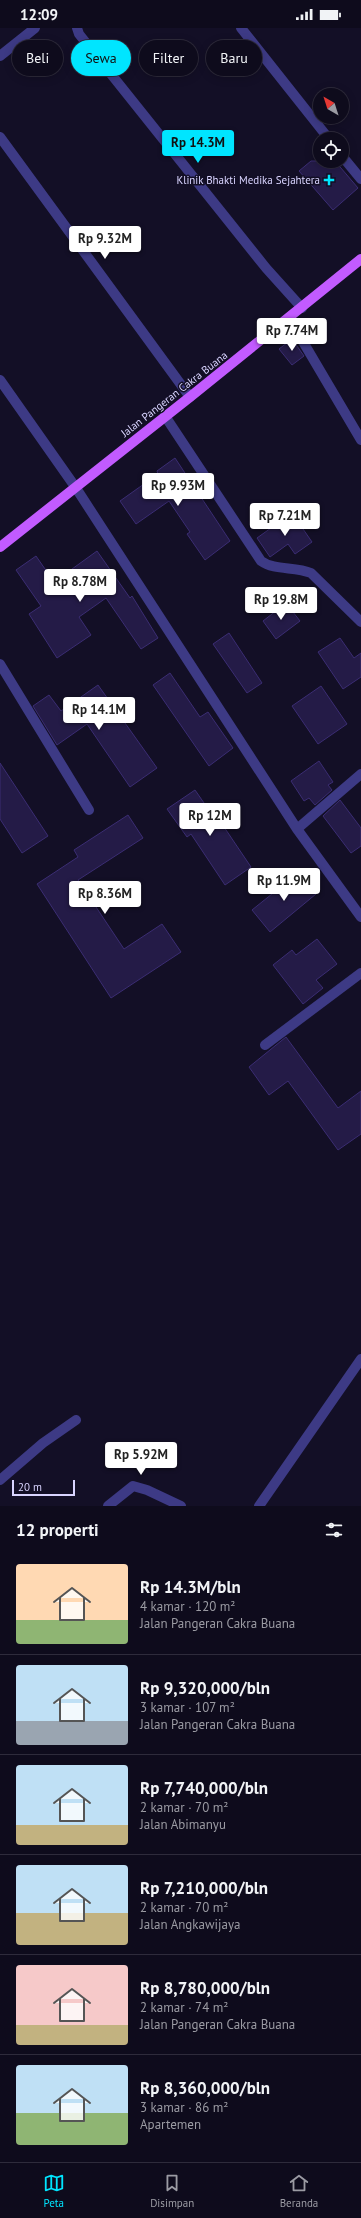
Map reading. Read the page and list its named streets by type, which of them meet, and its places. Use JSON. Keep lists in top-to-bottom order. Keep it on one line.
{"streets":{"main road":["Jalan Pangeran Cakra Buana"]},"places":{"health":["Klinik Bhakti Medika Sejahtera"]},"scale_bar":"20 m","north":"top left","page":{"status":"12:09","chip":["Beli","Sewa","Filter","Baru"],"price":["Rp 14.3M","Rp 9.32M","Rp 7.74M","Rp 9.93M","Rp 7.21M","Rp 8.78M","Rp 19.8M","Rp 14.1M","Rp 12M","Rp 11.9M","Rp 8.36M","Rp 5.92M"],"scale":"20 m","heading":"12 properti","list":[{"name":"Rp 14.3M/bln","note":"4 kamar · 120 m² · Jalan Pangeran Cakra Buana"},{"name":"Rp 9,320,000/bln","note":"3 kamar · 107 m² · Jalan Pangeran Cakra Buana"},{"name":"Rp 7,740,000/bln","note":"2 kamar · 70 m² · Jalan Abimanyu"},{"name":"Rp 7,210,000/bln","note":"2 kamar · 70 m² · Jalan Angkawijaya"},{"name":"Rp 8,780,000/bln","note":"2 kamar · 74 m² · Jalan Pangeran Cakra Buana"},{"name":"Rp 8,360,000/bln","note":"3 kamar · 86 m² · Apartemen"}],"tabs":["Peta","Disimpan","Beranda"]}}
